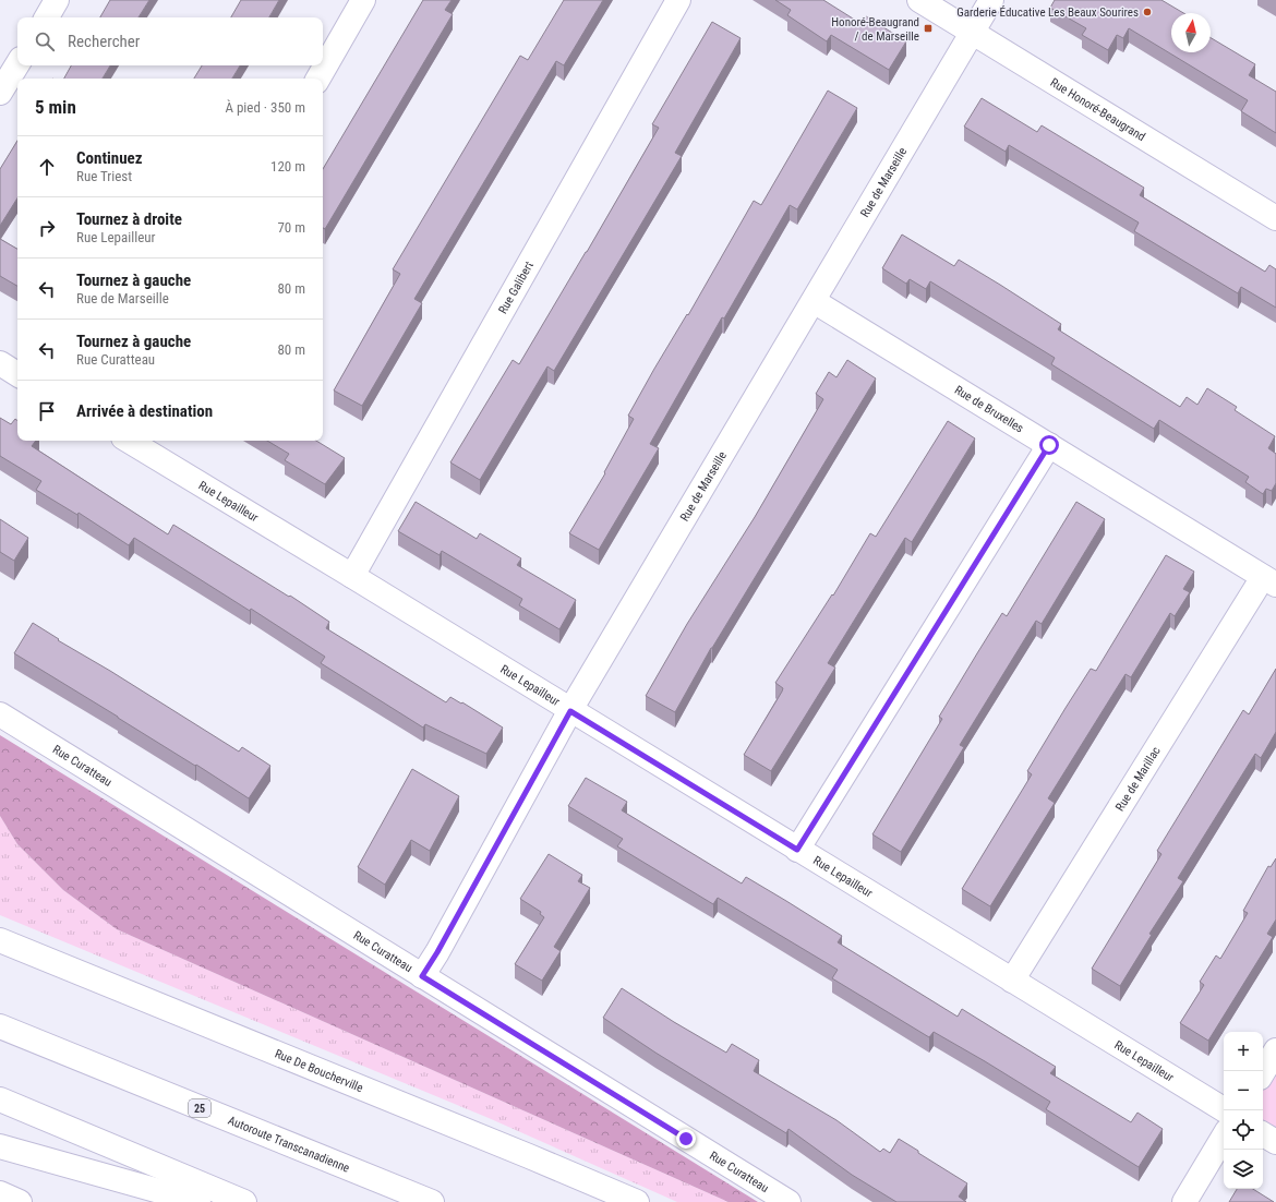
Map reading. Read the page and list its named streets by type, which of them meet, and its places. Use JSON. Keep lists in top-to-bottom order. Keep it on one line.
{"streets":{"main road":["Rue Honoré-Beaugrand","Rue de Marseille","Rue Galibert","Rue de Bruxelles","Rue Lepailleur","Rue Curatteau","Rue de Marillac","Rue De Boucherville","25","Autoroute Transcanadienne"]},"crossings":[["Rue Honoré-Beaugrand","Rue de Marseille"],["Rue de Marseille","Rue de Bruxelles"],["Rue de Marseille","Rue Lepailleur"],["Rue de Marseille","Rue Curatteau"],["Rue Galibert","Rue Lepailleur"],["Rue de Bruxelles","Rue de Marillac"],["Rue Lepailleur","Rue de Marillac"]],"places":{"other":["Garderie Éducative Les Beaux Sourires"],"transit":["Honoré-Beaugrand / de Marseille"]},"north":"top","page":{"search":"Rechercher","heading":["5 min","À pied · 350 m"],"list":[["Continuez","Rue Triest","120 m"],["Tournez à droite","Rue Lepailleur","70 m"],["Tournez à gauche","Rue de Marseille","80 m"],["Tournez à gauche","Rue Curatteau","80 m"],"Arrivée à destination"],"map_buttons":["+","−"]}}
